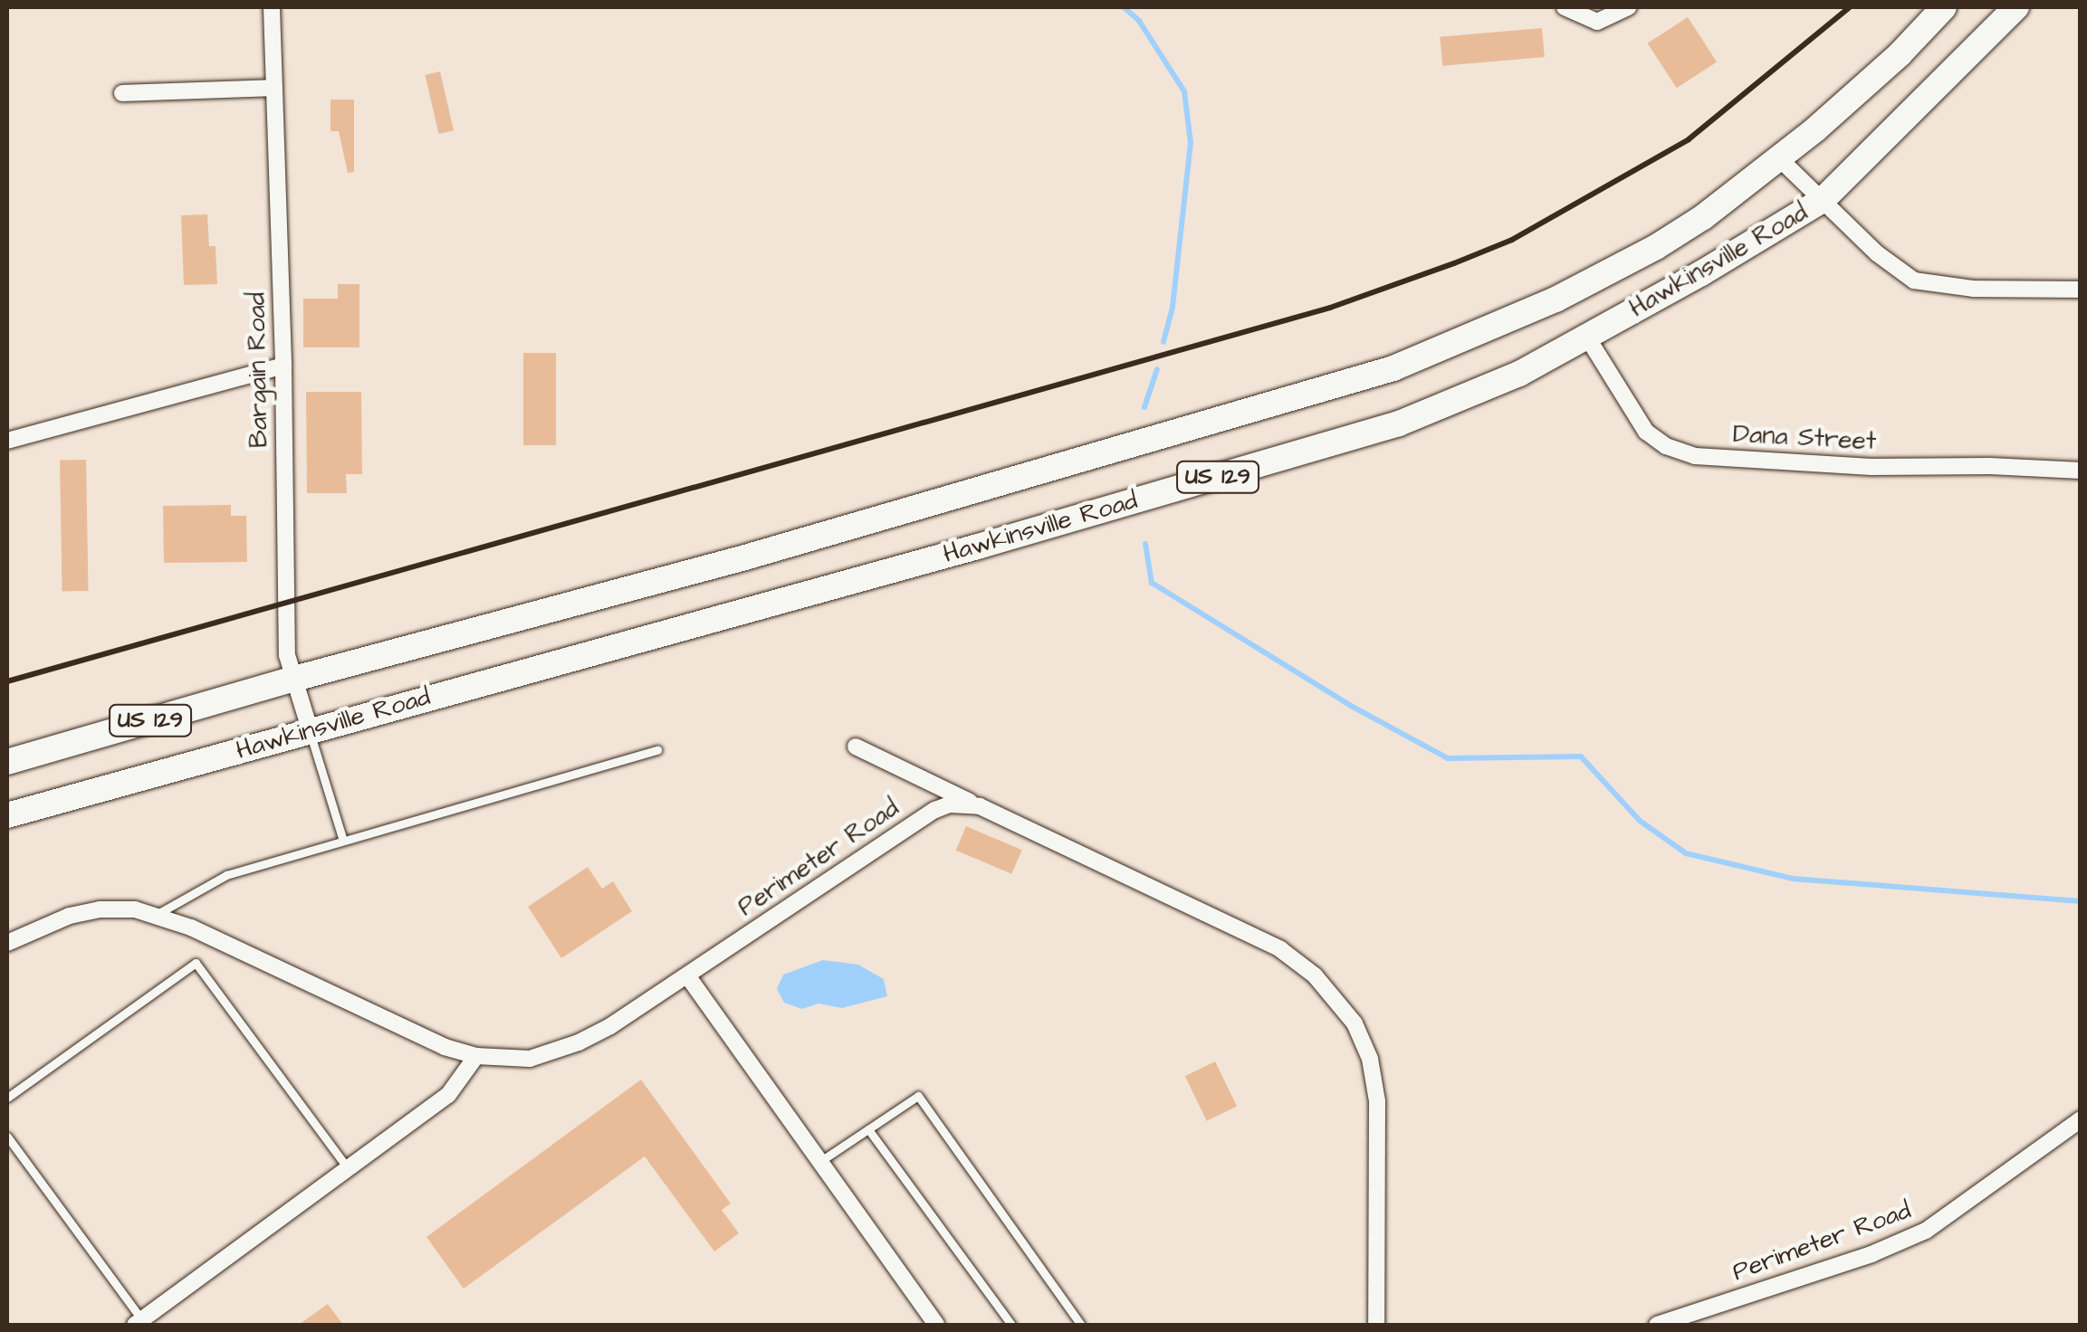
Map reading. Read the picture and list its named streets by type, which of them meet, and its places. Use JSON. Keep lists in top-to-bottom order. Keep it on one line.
{"streets":{"main road":["Hawkinsville Road","US 129"],"street":["Bargain Road","Dana Street","Perimeter Road"]},"crossings":[["Hawkinsville Road","Bargain Road"],["Hawkinsville Road","Dana Street"]]}
